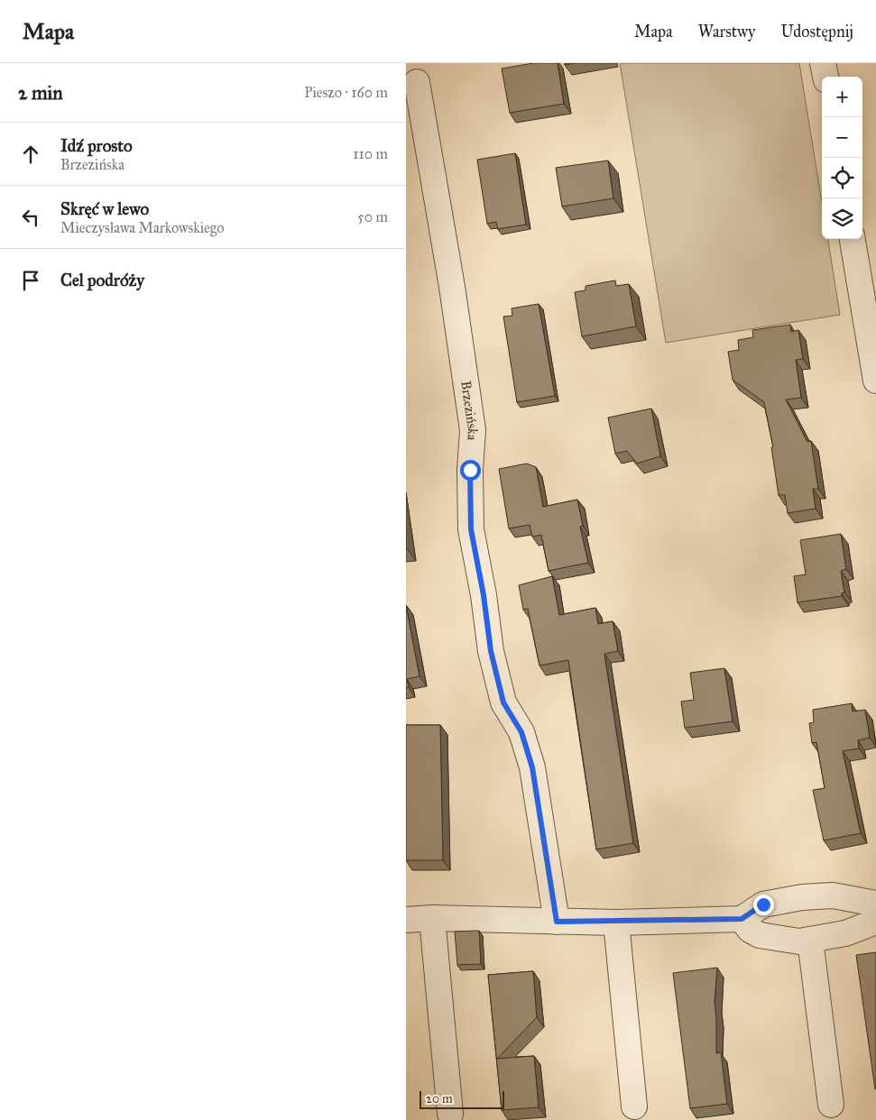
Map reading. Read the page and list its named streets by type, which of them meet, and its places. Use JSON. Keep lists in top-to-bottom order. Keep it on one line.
{"streets":{"street":["Brzezińska"]},"scale_bar":"20 m","page":{"header":"Mapa","nav":["Mapa","Warstwy","Udostępnij"],"heading":["2 min","Pieszo · 160 m"],"map_buttons":["+","−"],"list":[["Idź prosto","Brzezińska","110 m"],["Skręć w lewo","Mieczysława Markowskiego","50 m"],"Cel podróży"],"scale":"20 m"}}
